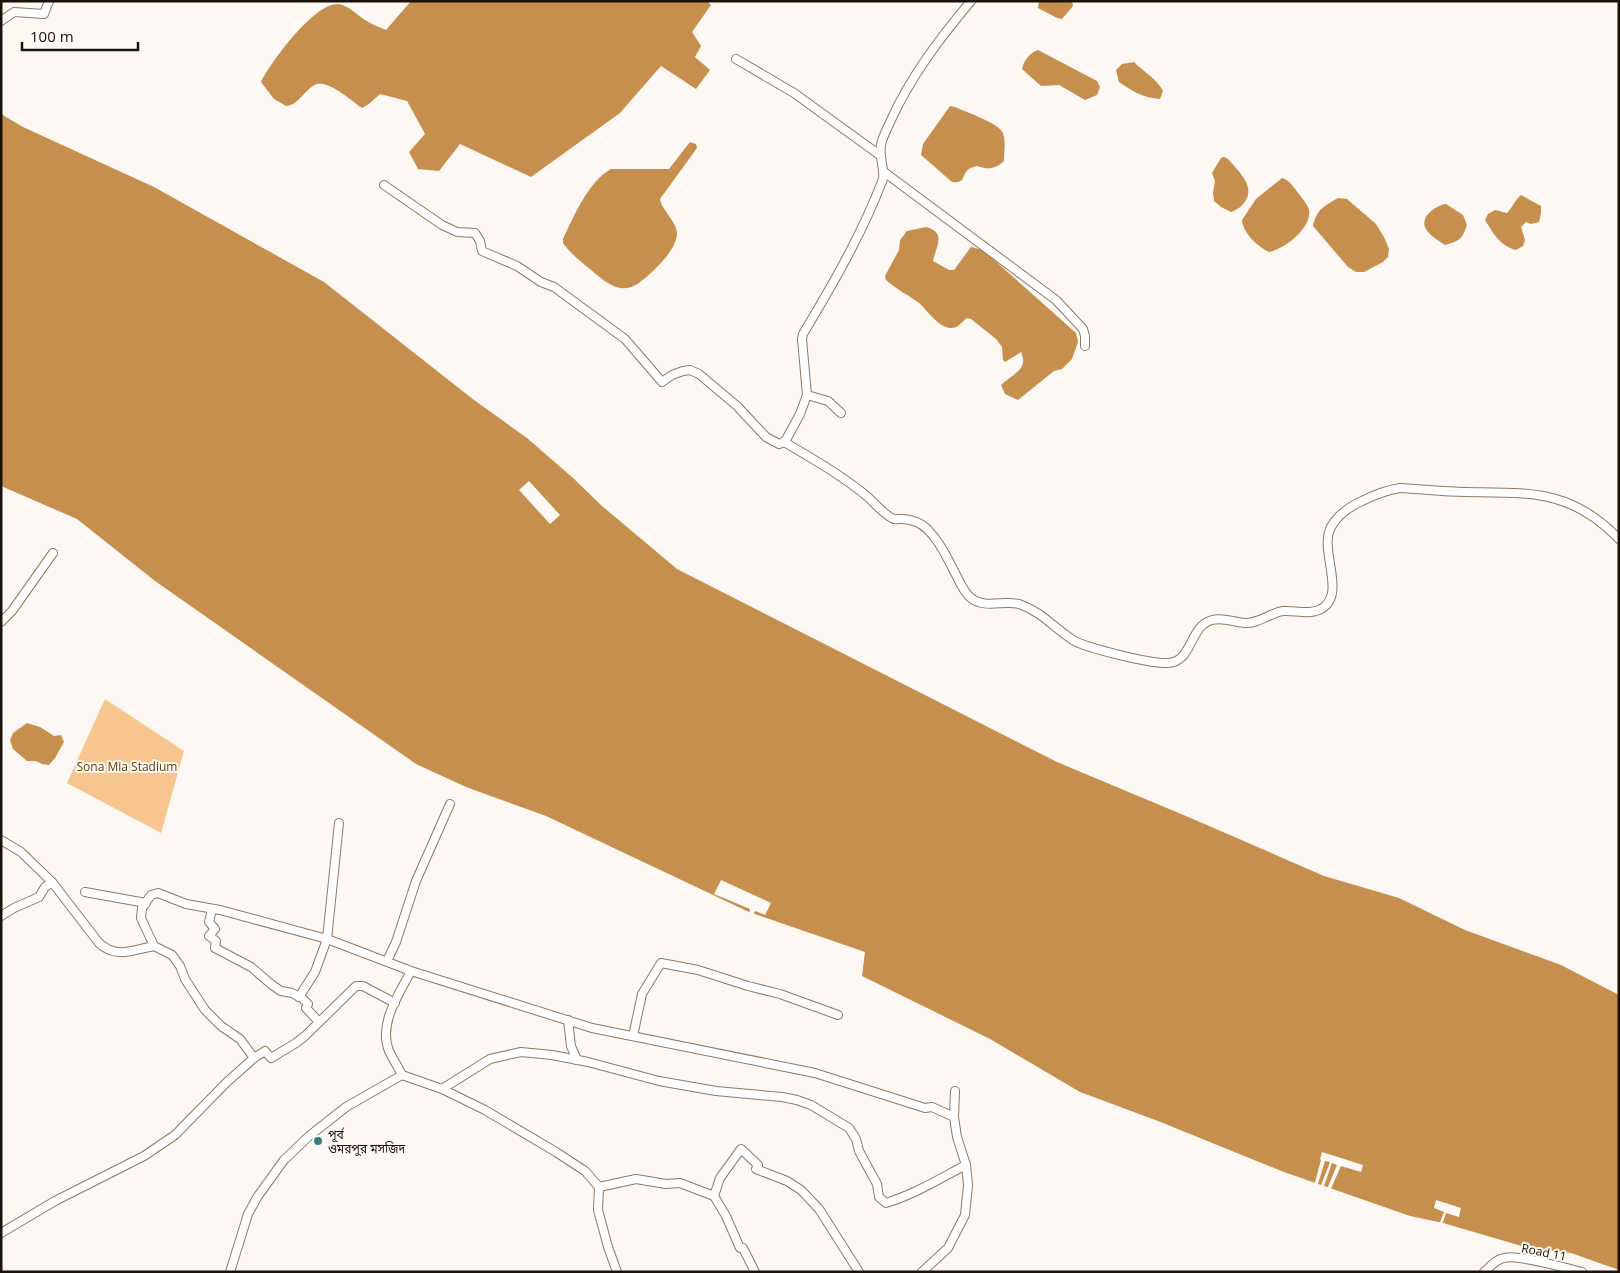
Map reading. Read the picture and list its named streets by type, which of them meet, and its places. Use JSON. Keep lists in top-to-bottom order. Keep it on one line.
{"streets":{"street":["Road 11"]},"parks":["Sona Mia Stadium"],"places":["পূর্ব ওমরপুর মসজিদ"],"scale_bar":"100 m"}
